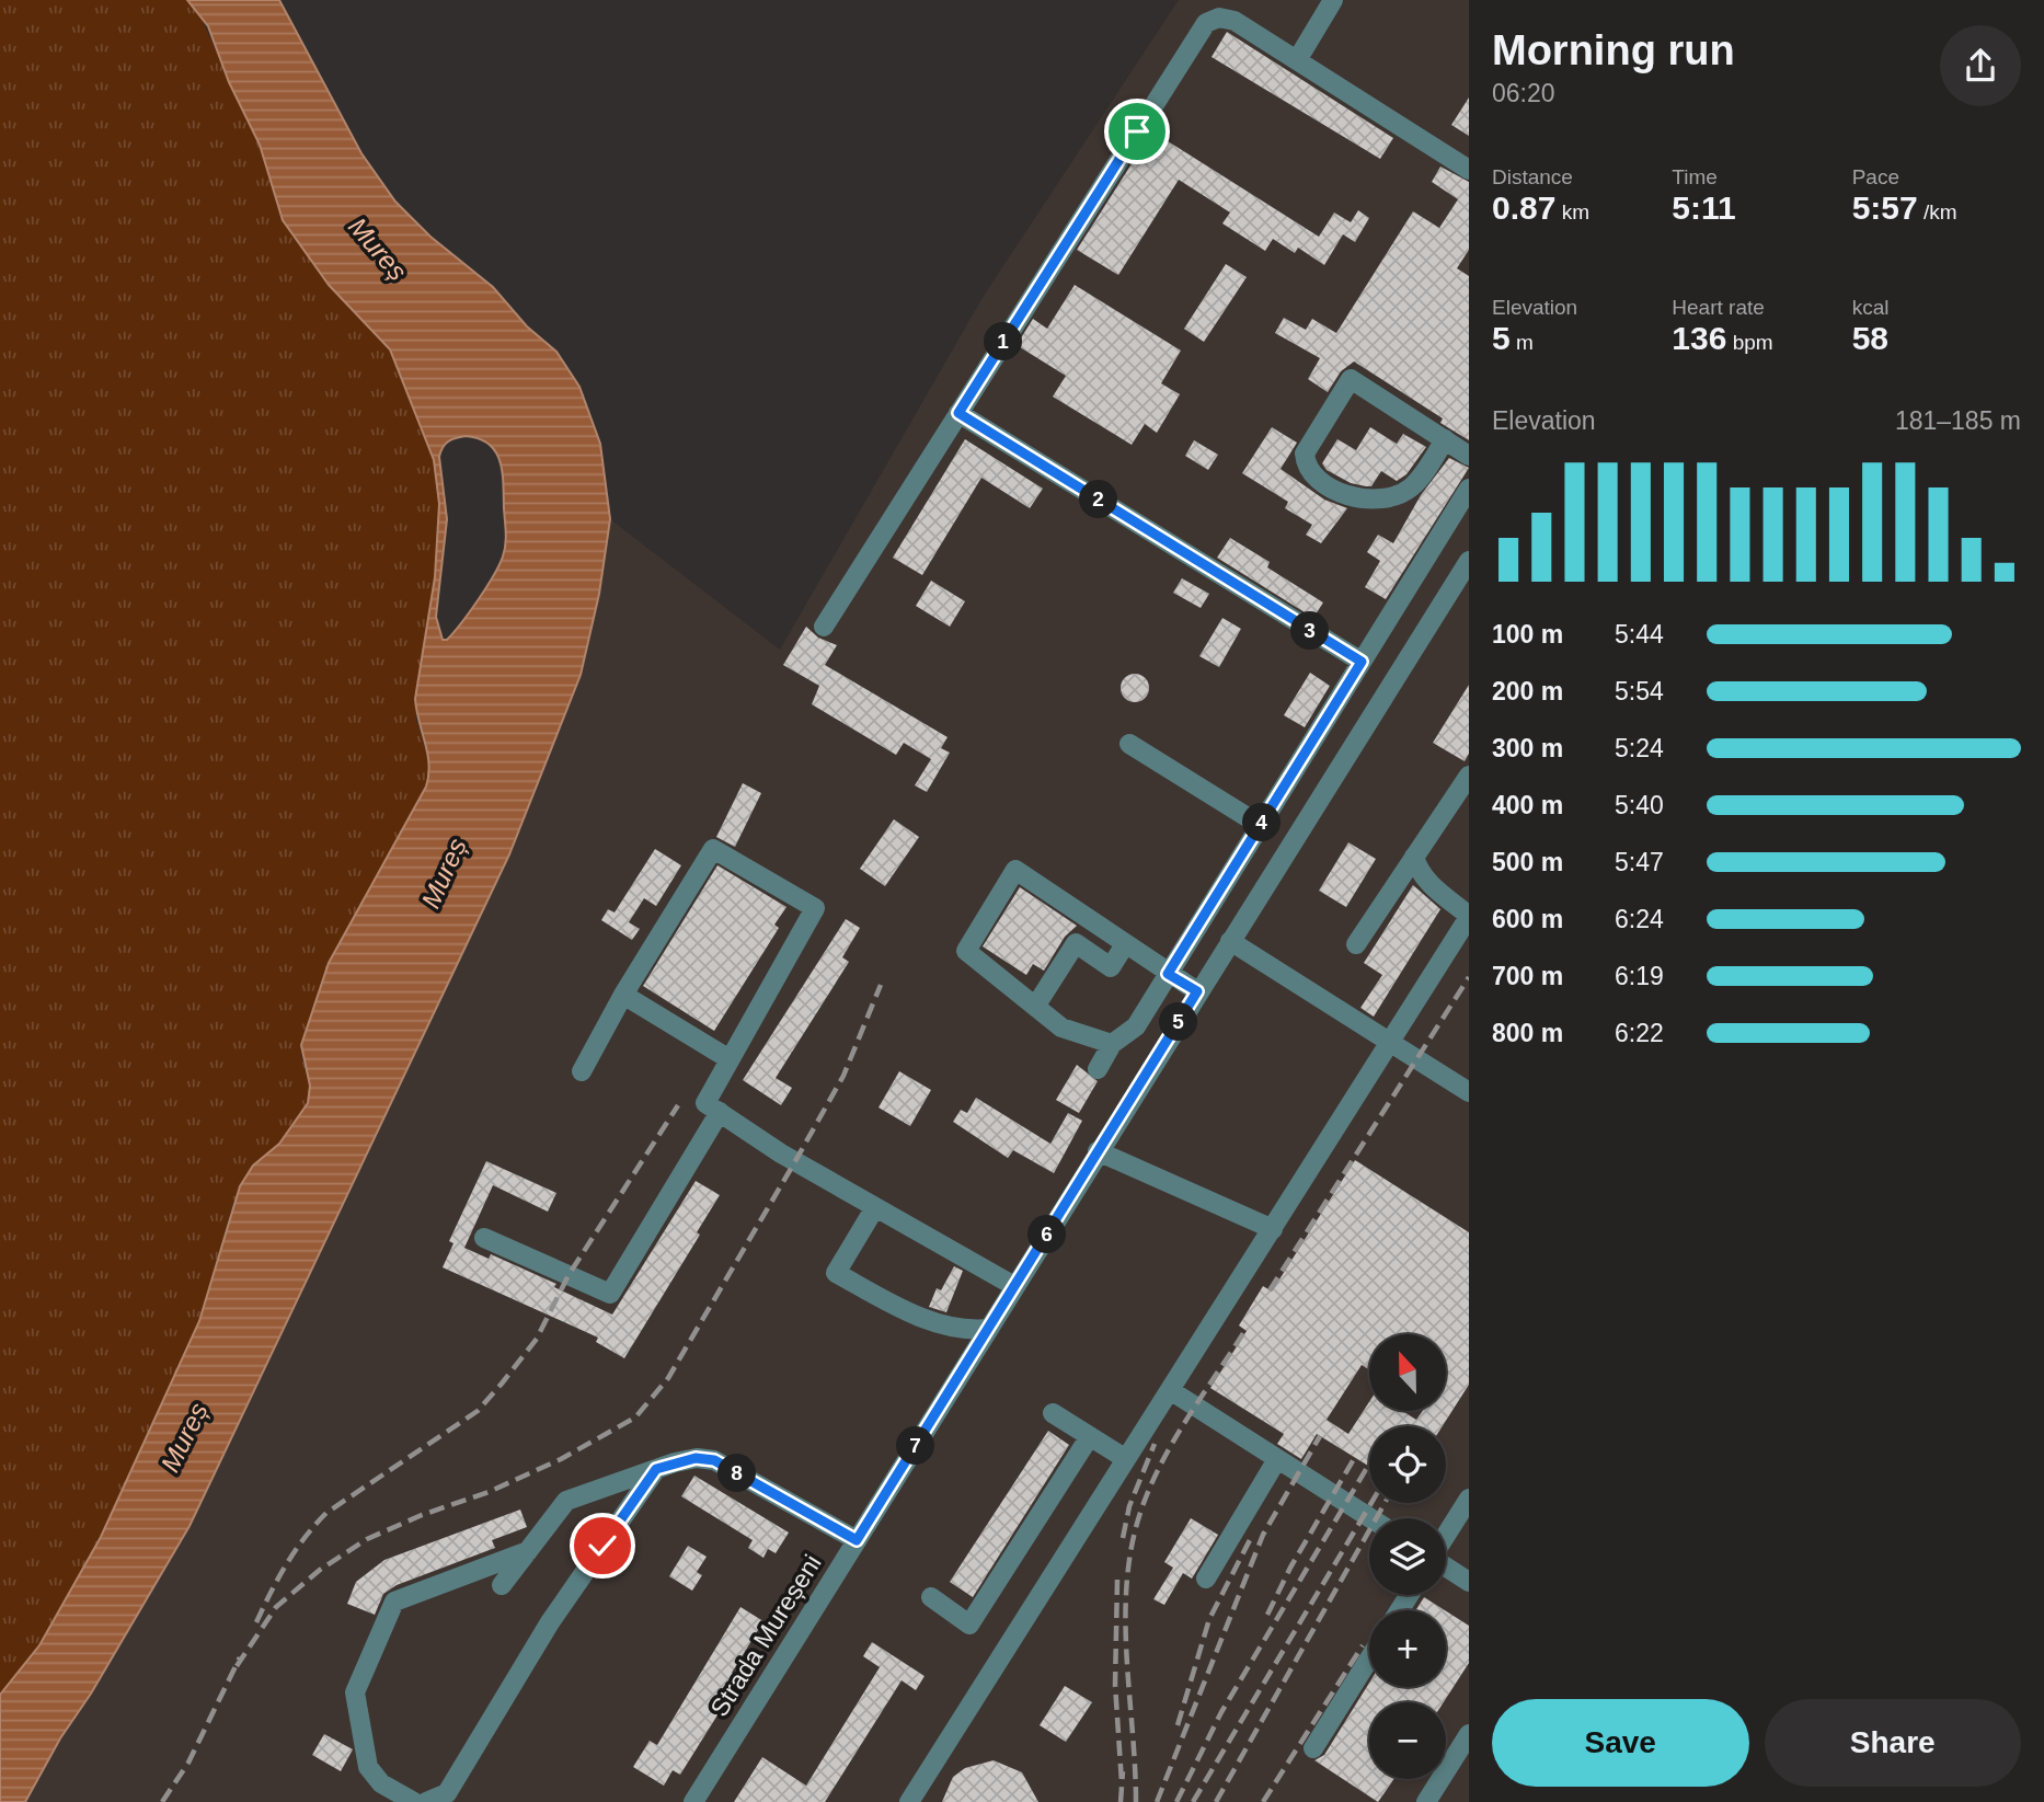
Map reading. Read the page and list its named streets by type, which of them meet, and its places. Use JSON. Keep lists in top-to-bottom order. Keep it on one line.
{"streets":{"street":["Strada Mureșeni"]},"water":["Mureș"],"north":"top","page":{"heading":["Morning run","06:20"],"stats":[["Distance","0.87 km"],["Time","5:11"],["Pace","5:57 /km"],["Elevation","5 m"],["Heart rate","136 bpm"],["kcal","58"]],"pins":["1","2","3","4","5","6","7","8"],"chart":["Elevation","181–185 m"],"list":[{"name":"100 m","note":"5:44"},{"name":"200 m","note":"5:54"},{"name":"300 m","note":"5:24"},{"name":"400 m","note":"5:40"},{"name":"500 m","note":"5:47"},{"name":"600 m","note":"6:24"},{"name":"700 m","note":"6:19"},{"name":"800 m","note":"6:22"}],"map_buttons":["+","−"],"buttons":["Save","Share"]}}
